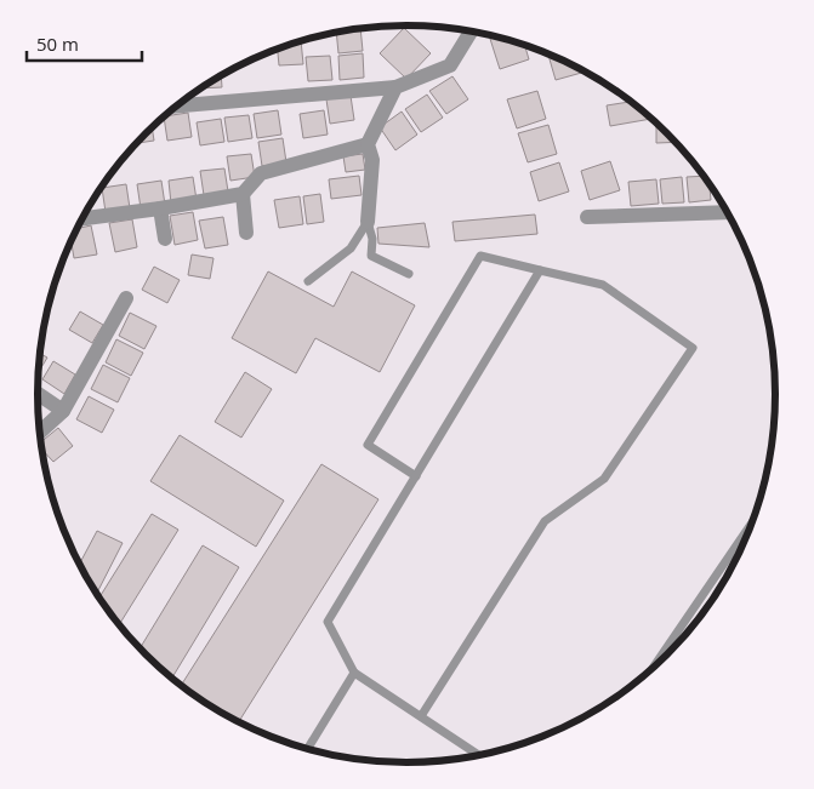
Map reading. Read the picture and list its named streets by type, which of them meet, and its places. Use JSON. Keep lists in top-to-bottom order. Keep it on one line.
{"scale_bar":"50 m"}
